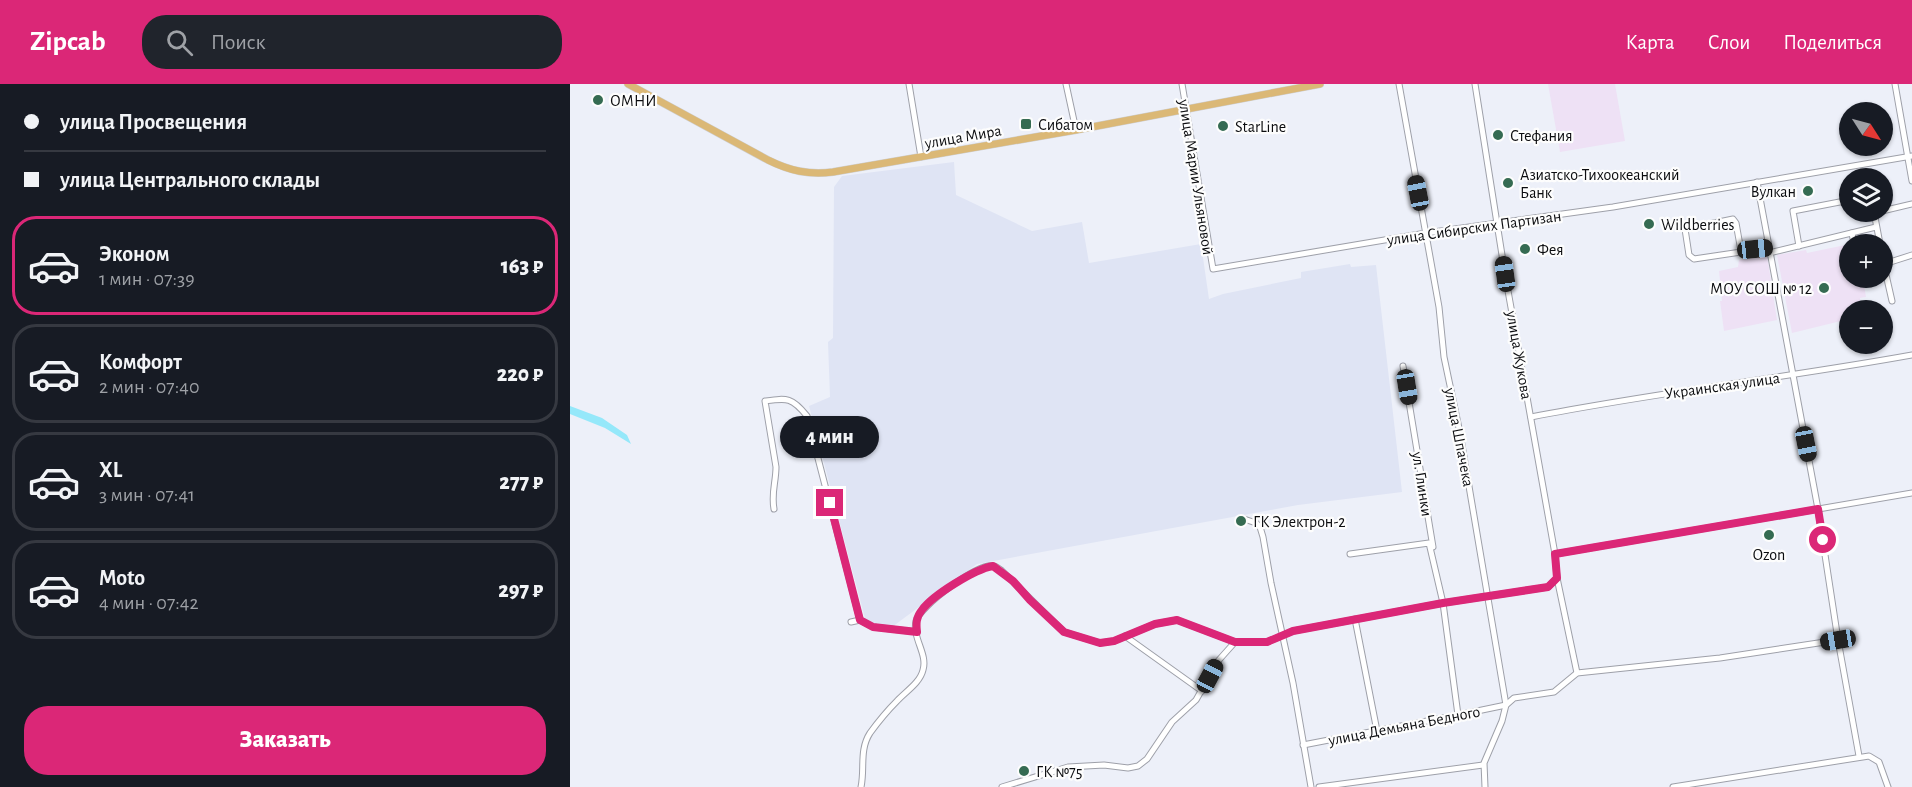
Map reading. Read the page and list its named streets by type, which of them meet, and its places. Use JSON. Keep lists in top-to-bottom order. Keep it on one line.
{"streets":{"main road":["улица Мира"],"street":["улица Марии Ульяновой","улица Сибирских Партизан","улица Жукова","Украинская улица","улица Шпачека","ул. Глинки","улица Демьяна Бедного"]},"crossings":[["улица Мира","улица Марии Ульяновой"],["улица Марии Ульяновой","улица Сибирских Партизан"],["улица Сибирских Партизан","улица Жукова"],["улица Сибирских Партизан","улица Шпачека"],["улица Жукова","Украинская улица"],["улица Жукова","улица Демьяна Бедного"],["улица Шпачека","улица Демьяна Бедного"]],"places":{"other":["ОМНИ","StarLine","Стефания","Азиатско-Тихоокеанский Банк","Вулкан","Wildberries","Фея","МОУ СОШ № 12","ГК Электрон-2","Ozon","ГК №75"],"transit":["Сибатом"]},"north":"bottom right","page":{"header":"Zipcab","search":"Поиск","nav":["Карта","Слои","Поделиться"],"banner":["улица Просвещения","улица Центрального склады"],"map_buttons":["+","−"],"list":[{"name":"Эконом","note":"1 мин · 07:39","value":"163 ₽"},{"name":"Комфорт","note":"2 мин · 07:40","value":"220 ₽"},{"name":"XL","note":"3 мин · 07:41","value":"277 ₽"},{"name":"Moto","note":"4 мин · 07:42","value":"297 ₽"}],"bubble":"4 мин","buttons":"Заказать"}}
